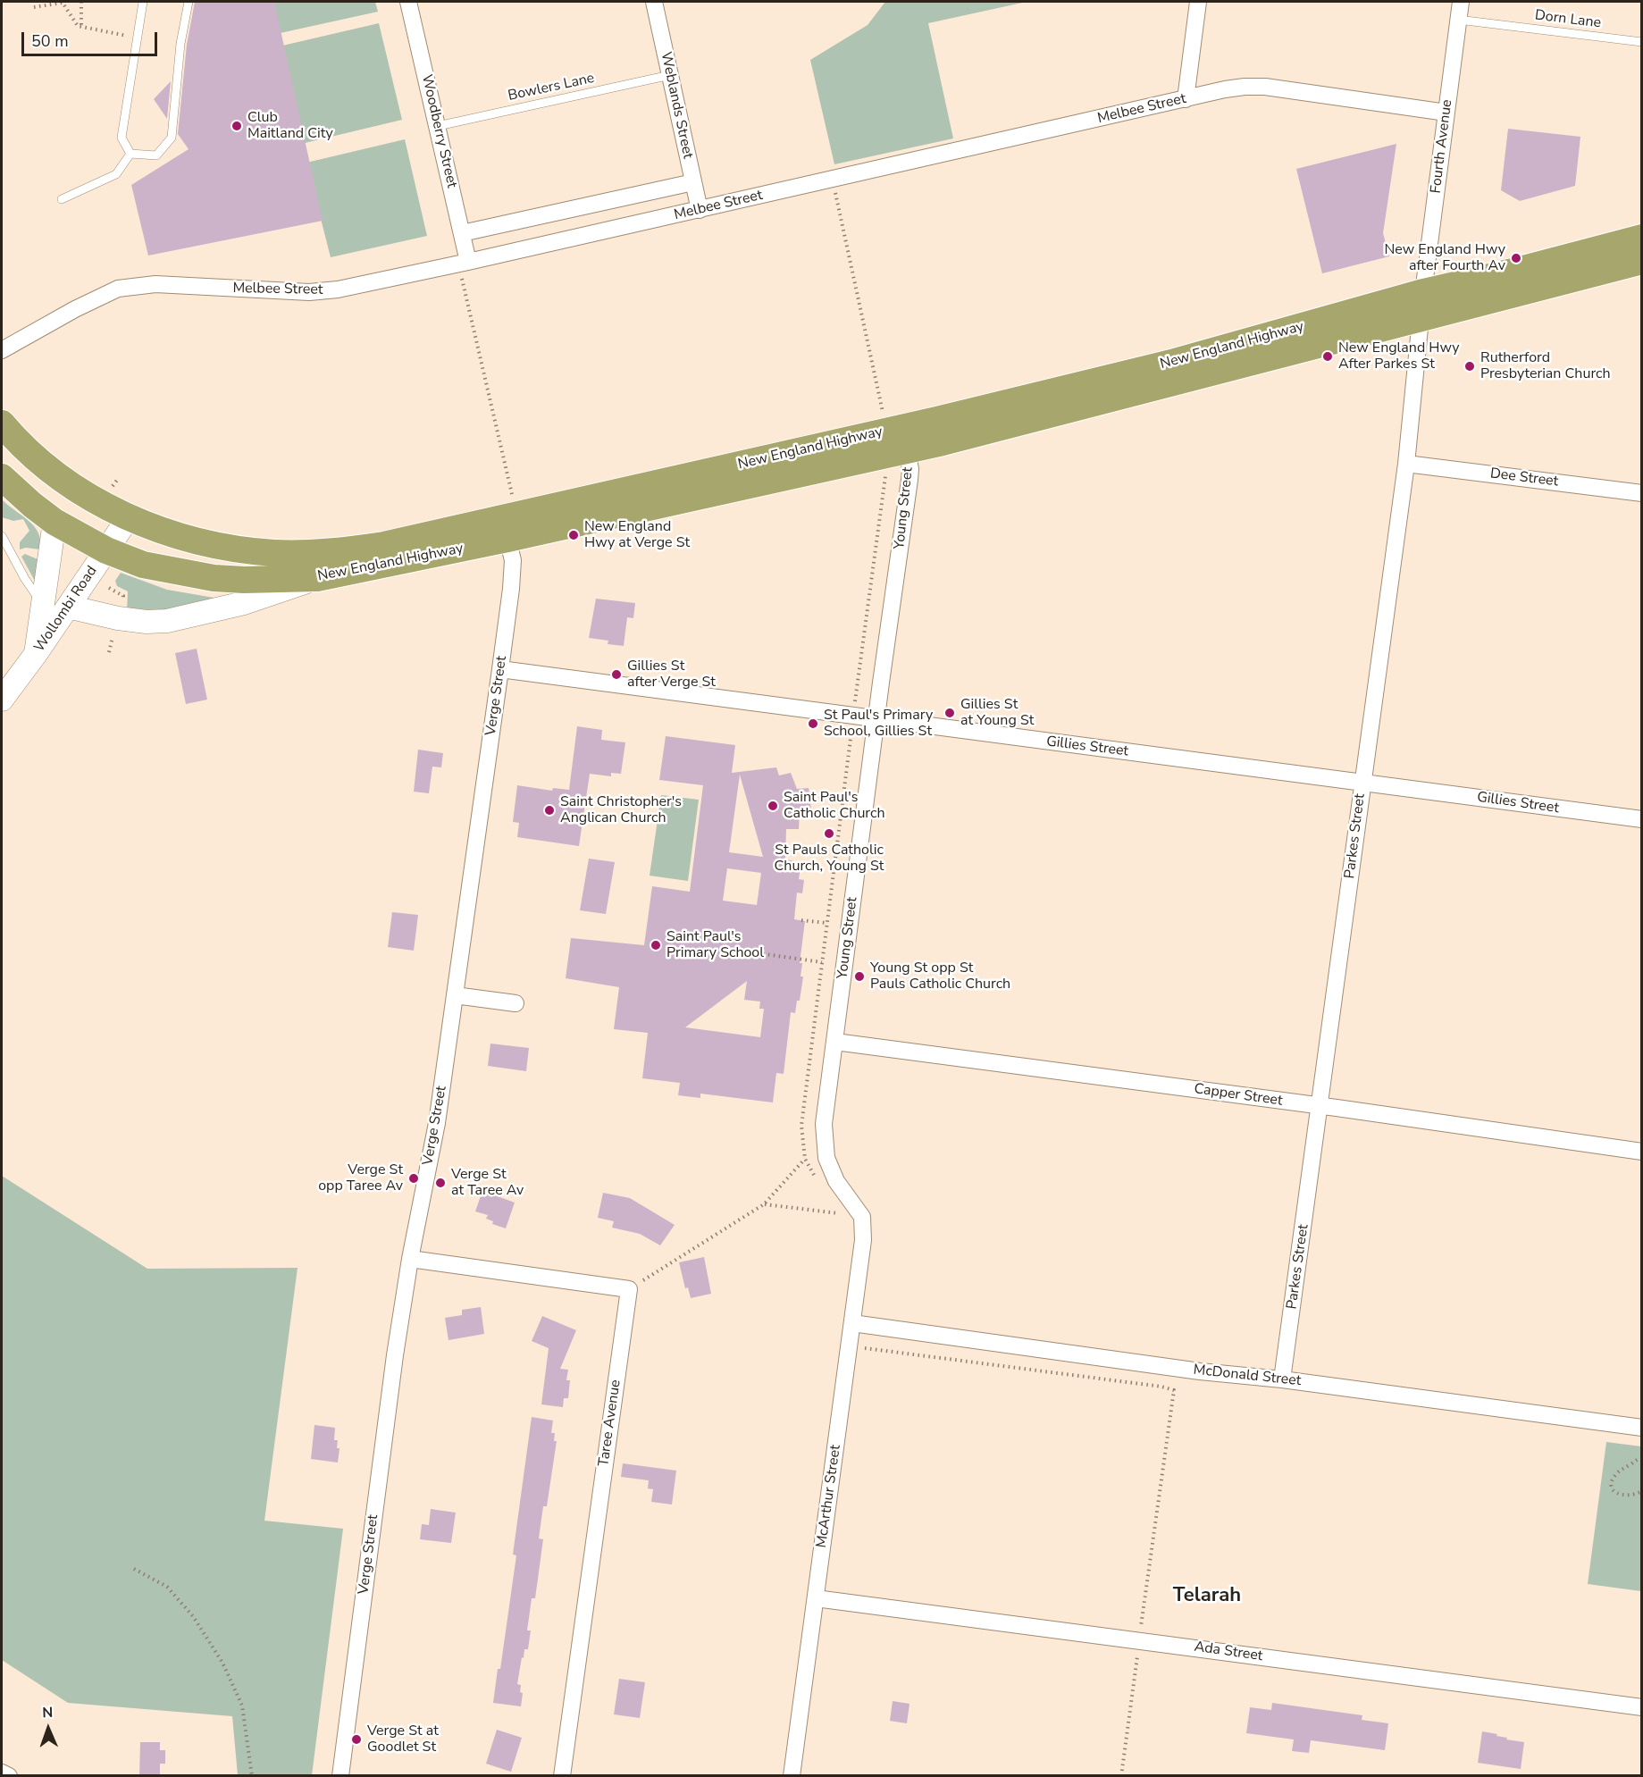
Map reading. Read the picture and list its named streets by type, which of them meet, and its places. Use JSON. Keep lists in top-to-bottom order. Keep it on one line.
{"streets":{"highway":["New England Highway"],"main road":["Wollombi Road"],"street":["Weblands Street","Melbee Street","Woodberry Street","Fourth Avenue","Dee Street","Young Street","Verge Street","Gillies Street","Parkes Street","Capper Street","McDonald Street","Taree Avenue","McArthur Street","Ada Street"],"lane":["Dorn Lane","Bowlers Lane"]},"crossings":[["Dorn Lane","Fourth Avenue"],["Bowlers Lane","Weblands Street"],["Bowlers Lane","Woodberry Street"],["Weblands Street","Melbee Street"],["Melbee Street","Woodberry Street"],["Melbee Street","Fourth Avenue"],["Fourth Avenue","New England Highway"],["Fourth Avenue","Parkes Street"],["New England Highway","Young Street"],["New England Highway","Wollombi Road"],["New England Highway","Verge Street"],["New England Highway","Parkes Street"],["Dee Street","Parkes Street"],["Young Street","Gillies Street"],["Young Street","Capper Street"],["Young Street","McArthur Street"],["Verge Street","Gillies Street"],["Gillies Street","Parkes Street"],["Parkes Street","Capper Street"],["Parkes Street","McDonald Street"],["McDonald Street","McArthur Street"],["McArthur Street","Ada Street"]],"districts":["Telarah"],"places":["Club Maitland City","New England Hwy after Fourth Av","New England Hwy After Parkes St","Rutherford Presbyterian Church","New England Hwy at Verge St","Gillies St after Verge St","Gillies St at Young St","St Paul's Primary School, Gillies St","Saint Paul's Catholic Church","Saint Christopher's Anglican Church","St Pauls Catholic Church, Young St","Saint Paul's Primary School","Young St opp St Pauls Catholic Church","Verge St opp Taree Av","Verge St at Taree Av","Verge St at Goodlet St"],"scale_bar":"50 m","north":"top"}
